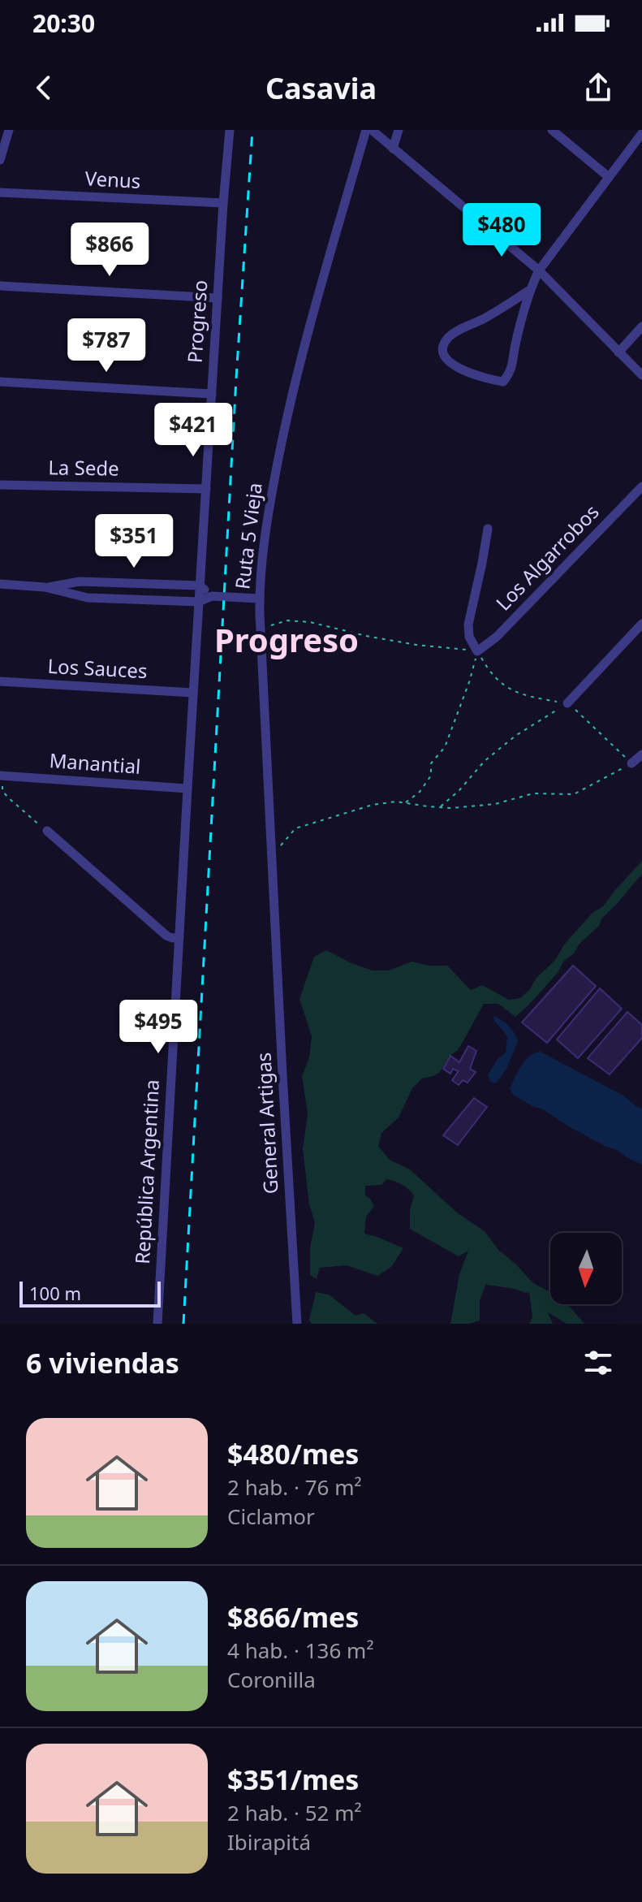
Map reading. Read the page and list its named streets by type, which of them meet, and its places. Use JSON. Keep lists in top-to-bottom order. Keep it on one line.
{"streets":{"street":["Venus","Progreso","La Sede","Ruta 5 Vieja","Los Algarrobos","Los Sauces","Manantial","General Artigas","República Argentina"]},"crossings":[["Venus","Progreso"],["Progreso","La Sede"],["Progreso","Los Sauces"],["Progreso","Manantial"],["Progreso","República Argentina"],["Ruta 5 Vieja","General Artigas"],["Manantial","República Argentina"]],"districts":["Progreso"],"scale_bar":"100 m","north":"bottom","page":{"status":"20:30","header":"Casavia","price":["$480","$866","$787","$421","$351","$495"],"scale":"100 m","heading":"6 viviendas","list":[{"name":"$480/mes","note":"2 hab. · 76 m² · Ciclamor"},{"name":"$866/mes","note":"4 hab. · 136 m² · Coronilla"},{"name":"$351/mes","note":"2 hab. · 52 m² · Ibirapitá"}]}}
